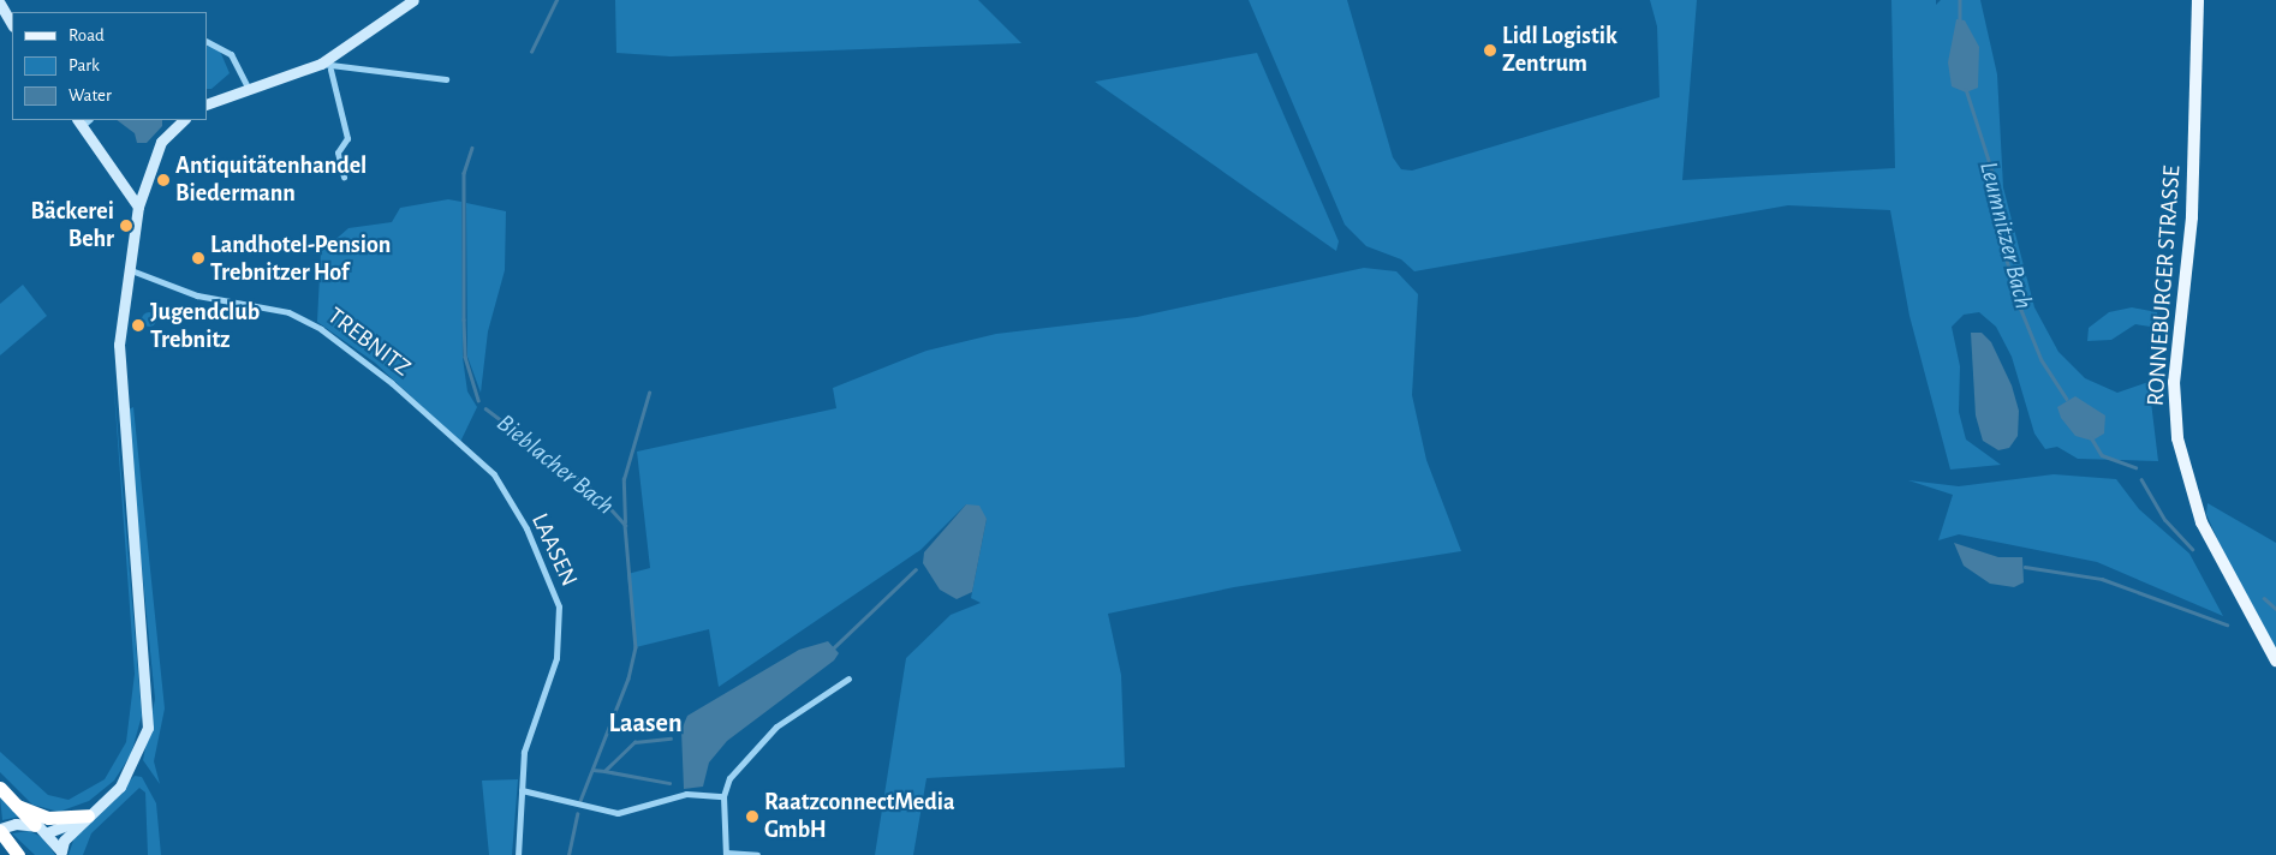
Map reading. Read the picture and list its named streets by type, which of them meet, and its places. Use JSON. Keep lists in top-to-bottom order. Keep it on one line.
{"streets":{"main road":["RONNEBURGER STRASSE"],"street":["TREBNITZ","LAASEN"]},"crossings":[["TREBNITZ","LAASEN"]],"districts":["Laasen"],"water":["Leumnitzer Bach","Bieblacher Bach"],"places":["Lidl Logistik Zentrum","Antiquitätenhandel Biedermann","Bäckerei Behr","Landhotel-Pension Trebnitzer Hof","Jugendclub Trebnitz","RaatzconnectMedia GmbH"],"legend":["Road","Park","Water"]}
